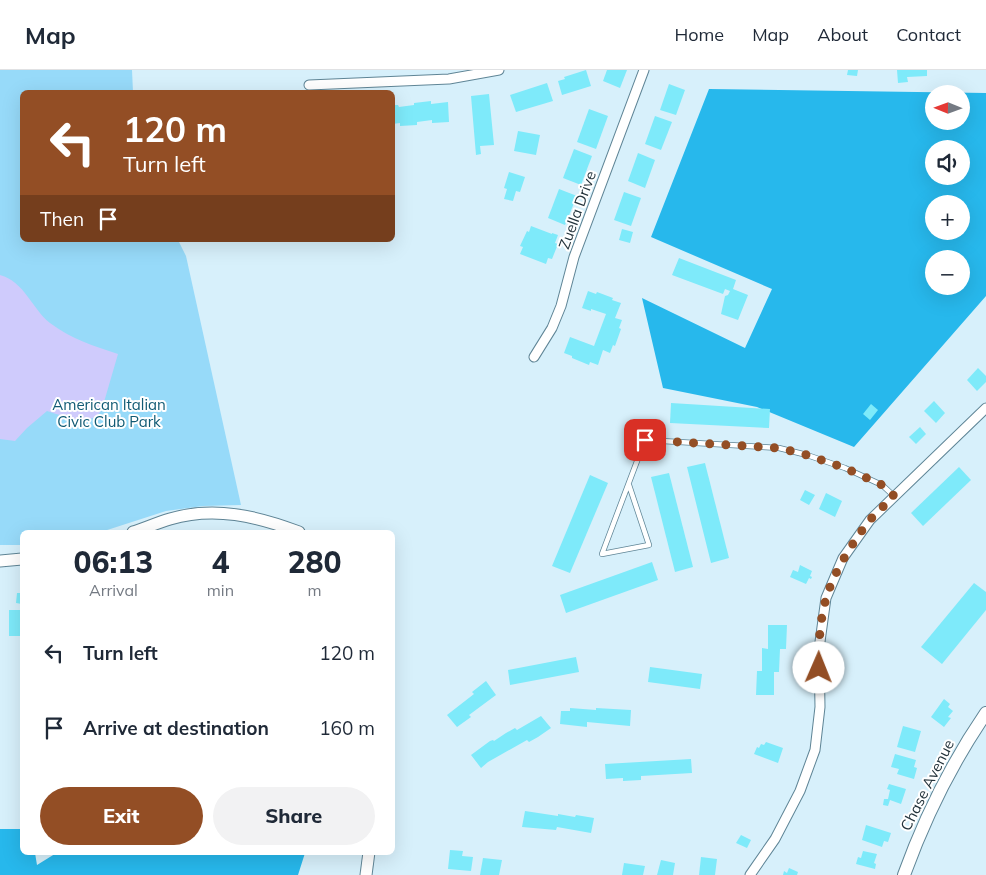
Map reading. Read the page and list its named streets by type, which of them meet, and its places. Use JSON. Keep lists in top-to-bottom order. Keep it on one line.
{"streets":{"main road":["Chase Avenue"],"street":["Zuella Drive"]},"parks":["American Italian Civic Club Park"],"north":"left","page":{"header":"Map","nav":["Home","Map","About","Contact"],"map_buttons":["+","−"],"turn":["120 m","Turn left"],"then":"Then","eta":["06:13","Arrival","4","min","280","m"],"list":[{"name":"Turn left","value":"120 m"},{"name":"Arrive at destination","value":"160 m"}],"buttons":["Exit","Share"]}}
